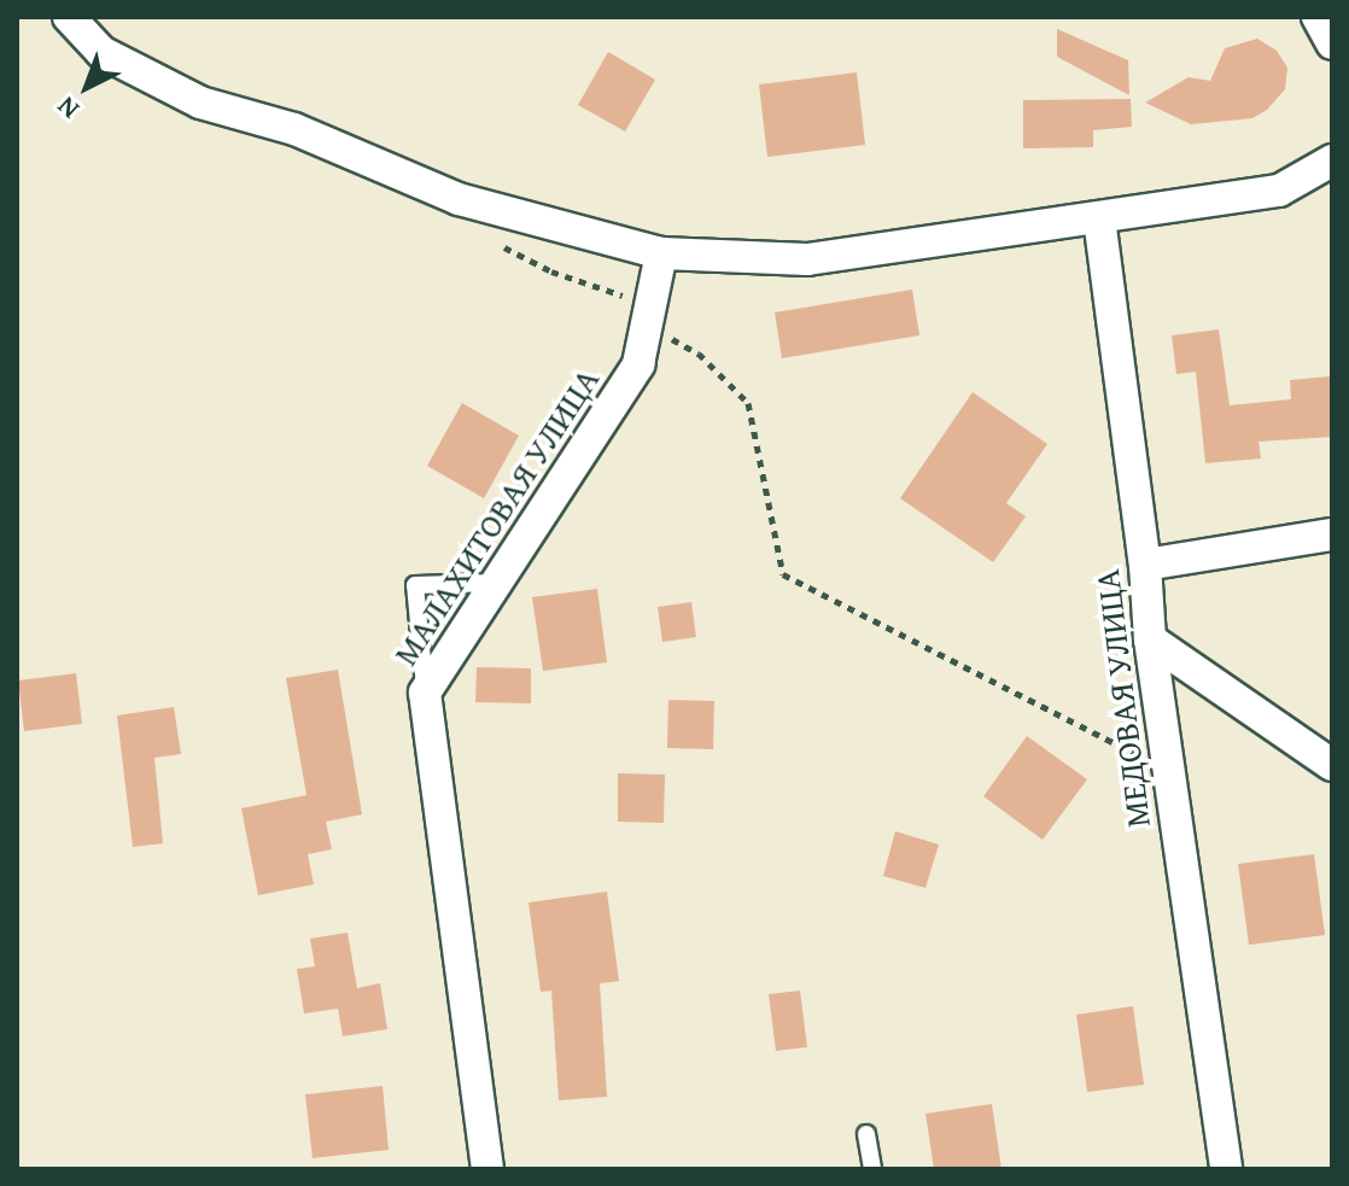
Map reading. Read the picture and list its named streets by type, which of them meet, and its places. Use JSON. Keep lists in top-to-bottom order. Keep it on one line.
{"streets":{"street":["МАЛАХИТОВАЯ УЛИЦА","МЕДОВАЯ УЛИЦА"]},"north":"bottom left"}
